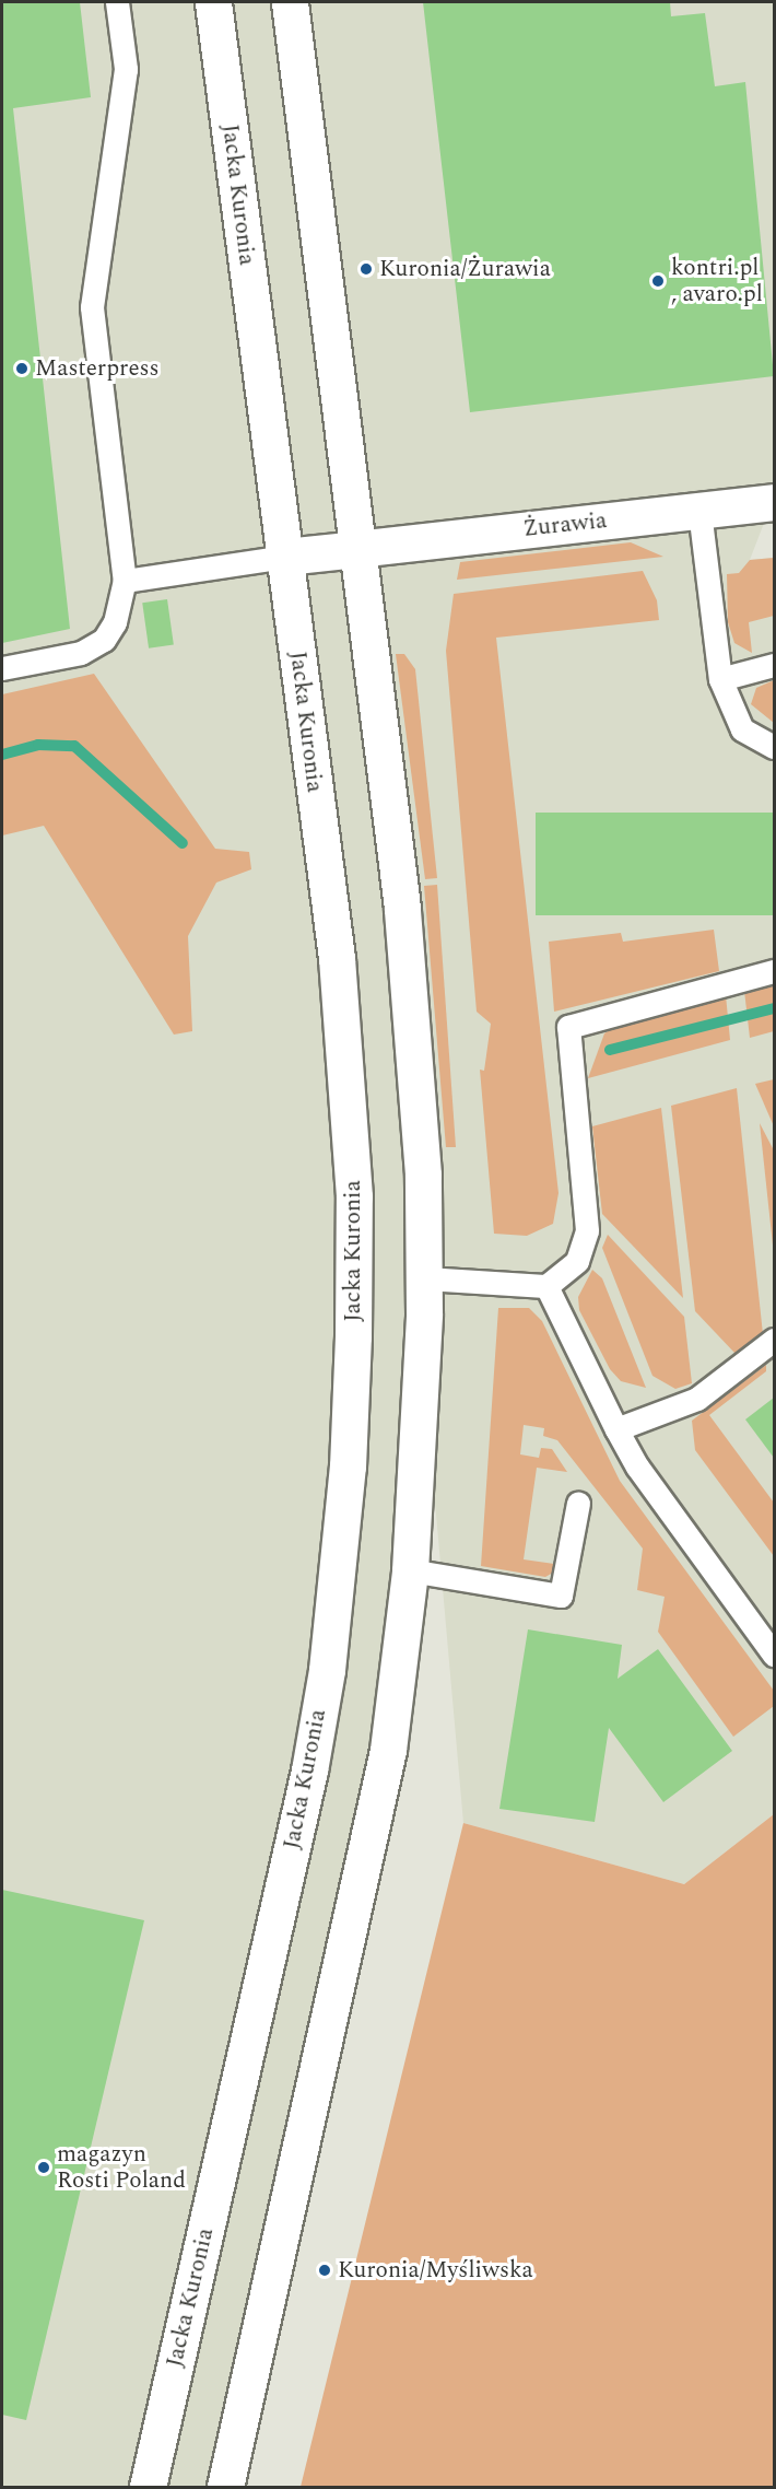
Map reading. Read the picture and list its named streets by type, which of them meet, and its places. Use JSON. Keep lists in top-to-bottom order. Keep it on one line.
{"streets":{"main road":["Jacka Kuronia","Żurawia"]},"crossings":[["Jacka Kuronia","Żurawia"]],"places":["Kuronia/Żurawia","kontri.pl , avaro.pl","Masterpress","magazyn Rosti Poland","Kuronia/Myśliwska"]}
